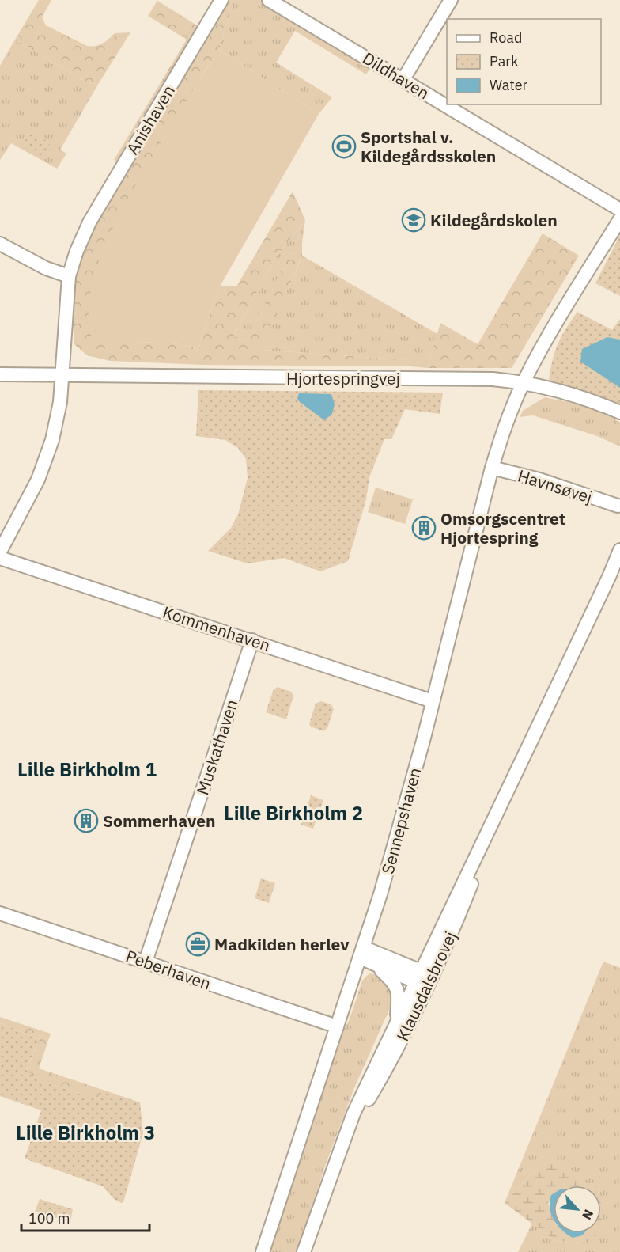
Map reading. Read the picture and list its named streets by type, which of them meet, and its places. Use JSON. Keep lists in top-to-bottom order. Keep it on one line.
{"streets":{"street":["Dildhaven","Anishaven","Hjortespringvej","Havnsøvej","Kommenhaven","Muskathaven","Sennepshaven","Peberhaven","Klausdalsbrovej"]},"crossings":[["Anishaven","Hjortespringvej"],["Hjortespringvej","Sennepshaven"],["Havnsøvej","Sennepshaven"],["Kommenhaven","Muskathaven"],["Kommenhaven","Sennepshaven"],["Muskathaven","Peberhaven"],["Sennepshaven","Peberhaven"]],"districts":["Lille Birkholm 1","Lille Birkholm 2","Lille Birkholm 3"],"places":{"sports":["Sportshal v. Kildegårdsskolen"],"school or university":["Kildegårdskolen"],"building":["Omsorgscentret Hjortespring","Sommerhaven"],"office":["Madkilden herlev"]},"legend":["Road","Park","Water"],"scale_bar":"100 m","north":"bottom right"}
